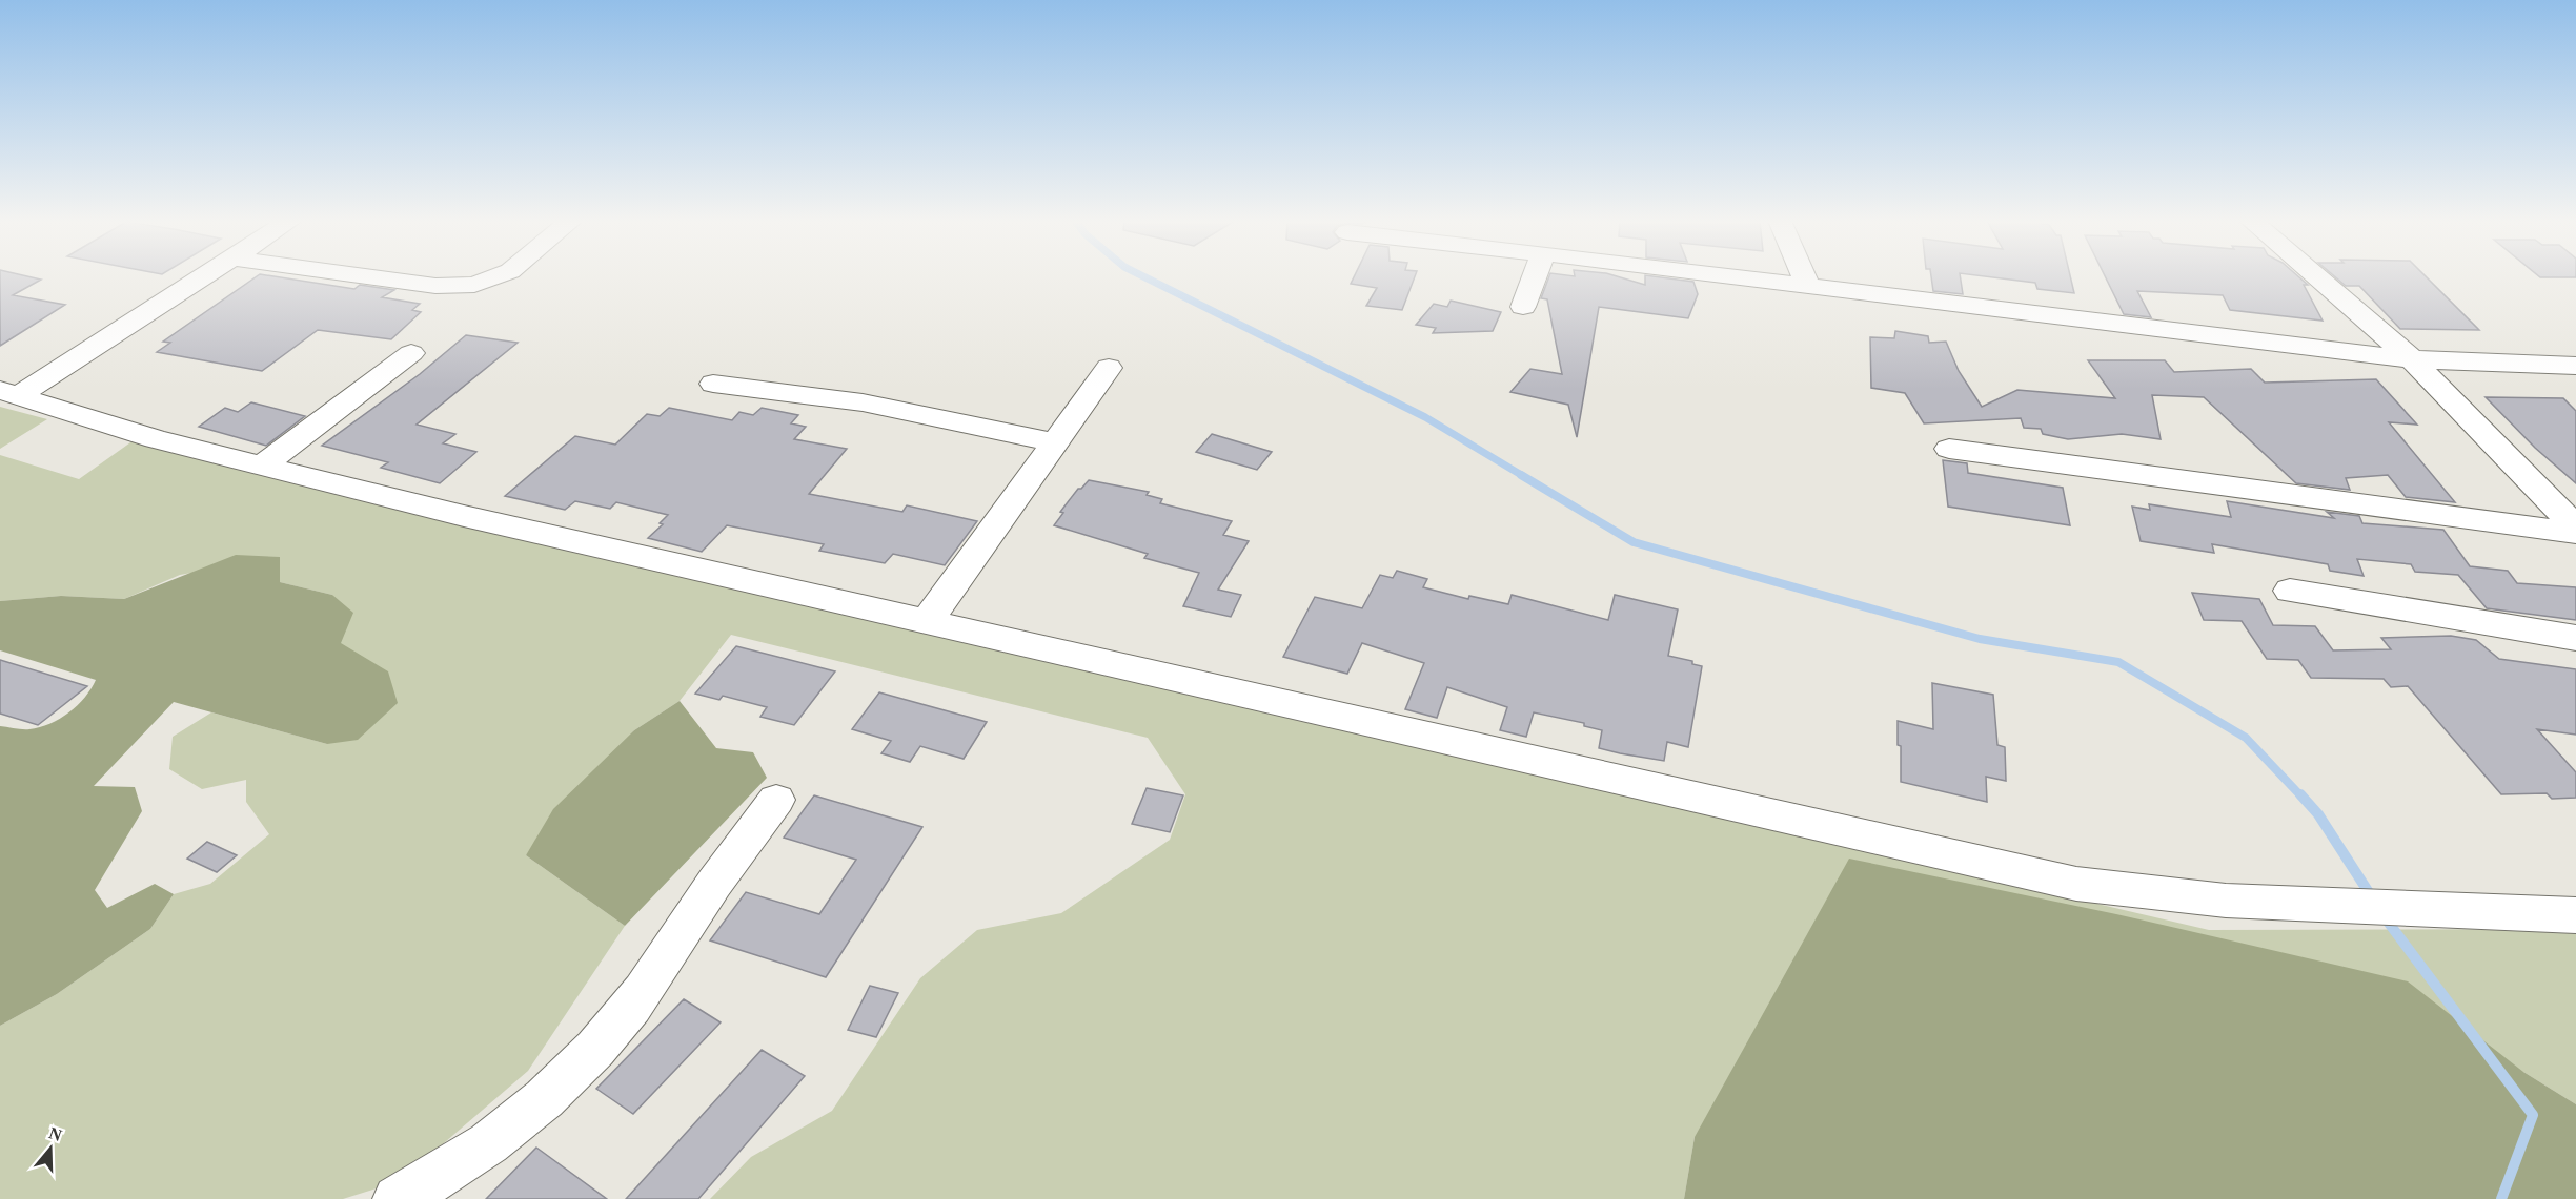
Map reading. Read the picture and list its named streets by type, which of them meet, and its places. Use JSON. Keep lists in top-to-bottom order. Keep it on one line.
{"north":"top"}
